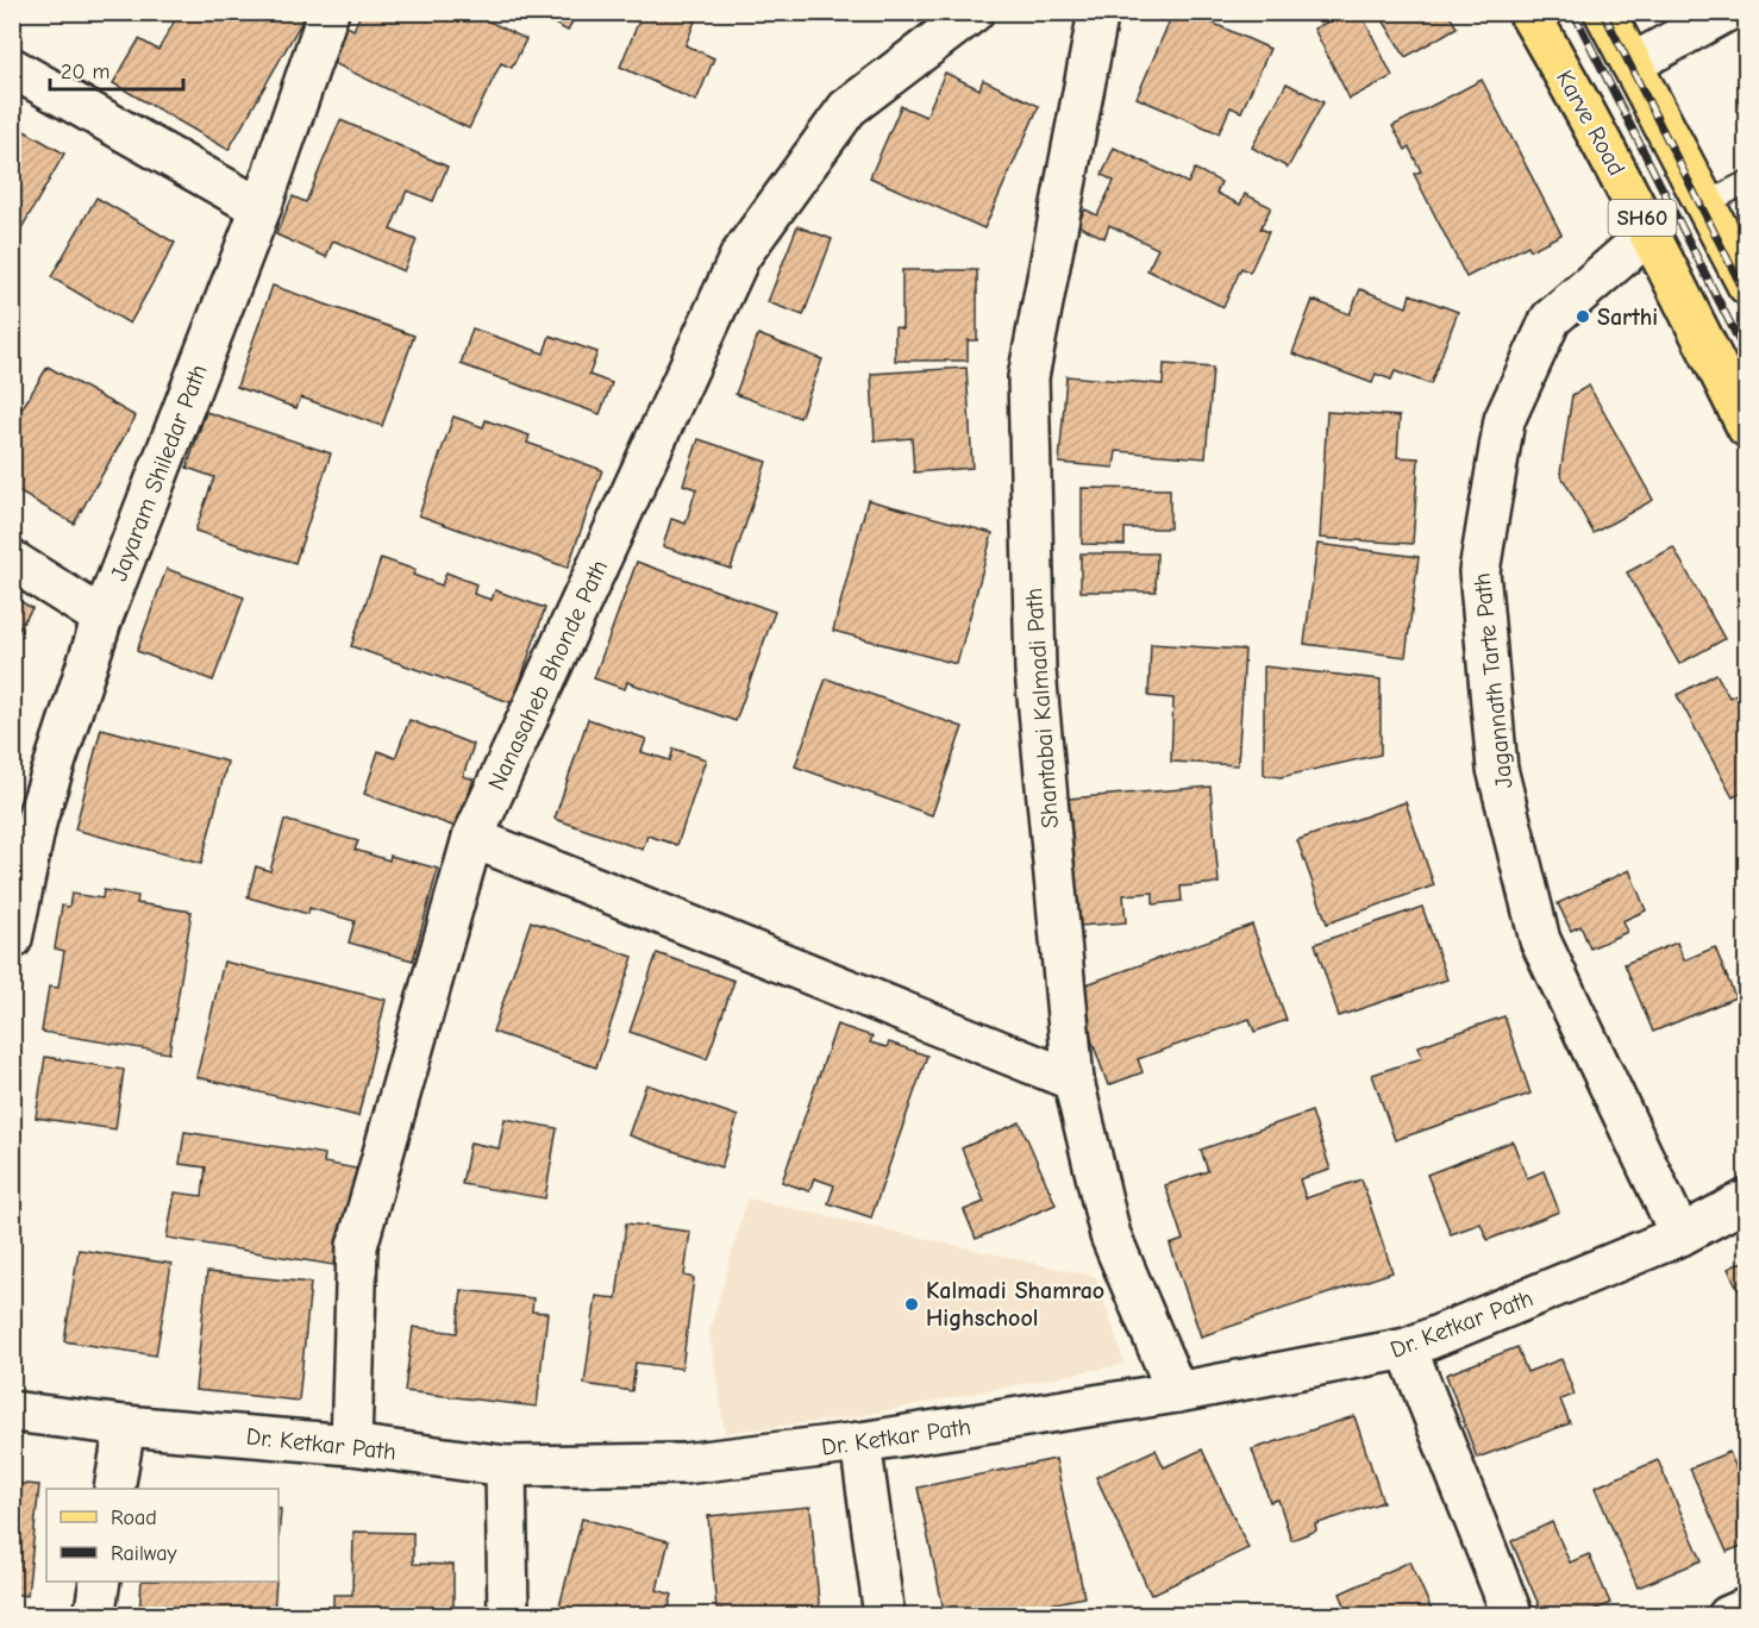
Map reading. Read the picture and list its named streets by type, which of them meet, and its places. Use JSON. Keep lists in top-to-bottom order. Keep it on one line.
{"streets":{"main road":["Karve Road","SH60"],"street":["Jayaram Shiledar Path","Nanasaheb Bhonde Path","Jagannath Tarte Path","Shantabai Kalmadi Path","Dr. Ketkar Path"]},"crossings":[["Karve Road","Jagannath Tarte Path"],["Nanasaheb Bhonde Path","Dr. Ketkar Path"],["Jagannath Tarte Path","Dr. Ketkar Path"],["Shantabai Kalmadi Path","Dr. Ketkar Path"]],"places":["Sarthi","Kalmadi Shamrao Highschool"],"legend":["Road","Railway"],"scale_bar":"20 m"}
